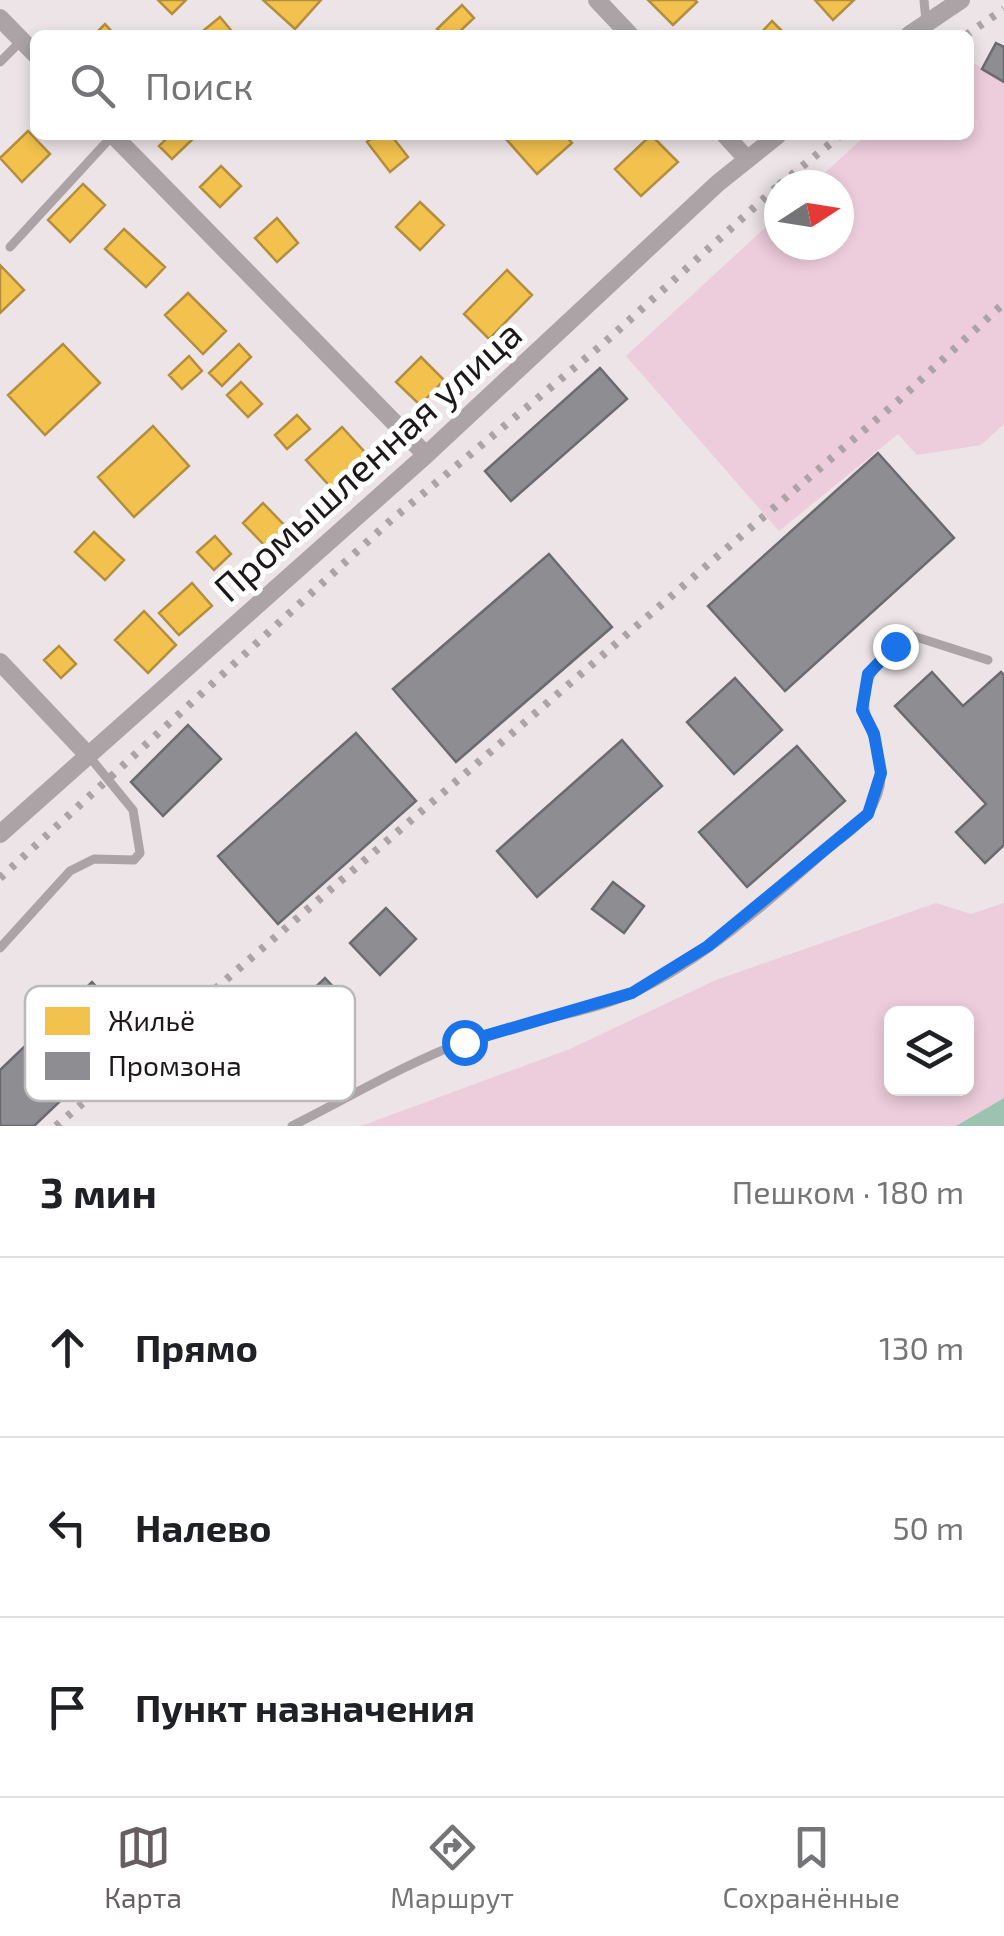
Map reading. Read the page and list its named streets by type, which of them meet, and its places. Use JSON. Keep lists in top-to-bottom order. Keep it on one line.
{"streets":{"street":["Промышленная улица"]},"legend":["Жильё","Промзона"],"north":"right","page":{"search":"Поиск","heading":["3 мин","Пешком · 180 m"],"list":[["Прямо","130 m"],["Налево","50 m"],"Пункт назначения"],"nav":["Карта","Маршрут","Сохранённые"]}}
